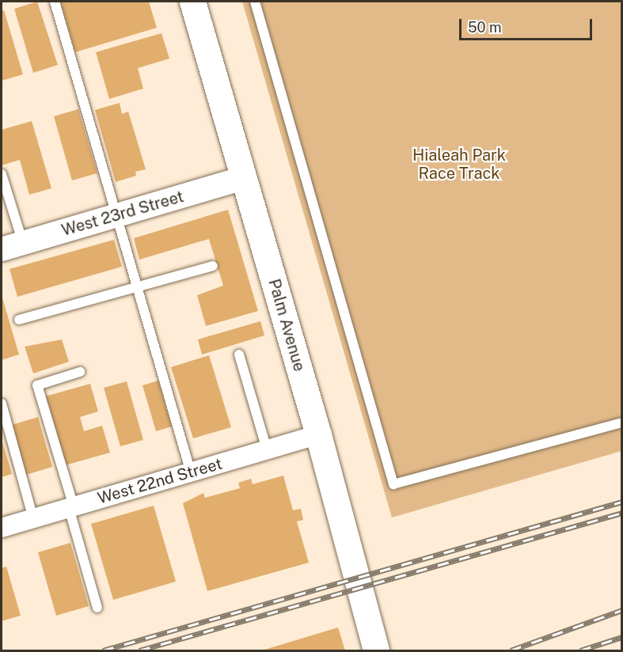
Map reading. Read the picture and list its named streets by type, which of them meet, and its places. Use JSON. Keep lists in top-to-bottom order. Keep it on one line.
{"streets":{"main road":["Palm Avenue"],"street":["West 23rd Street","West 22nd Street"]},"crossings":[["West 23rd Street","Palm Avenue"],["Palm Avenue","West 22nd Street"]],"parks":["Hialeah Park Race Track"],"scale_bar":"50 m"}
